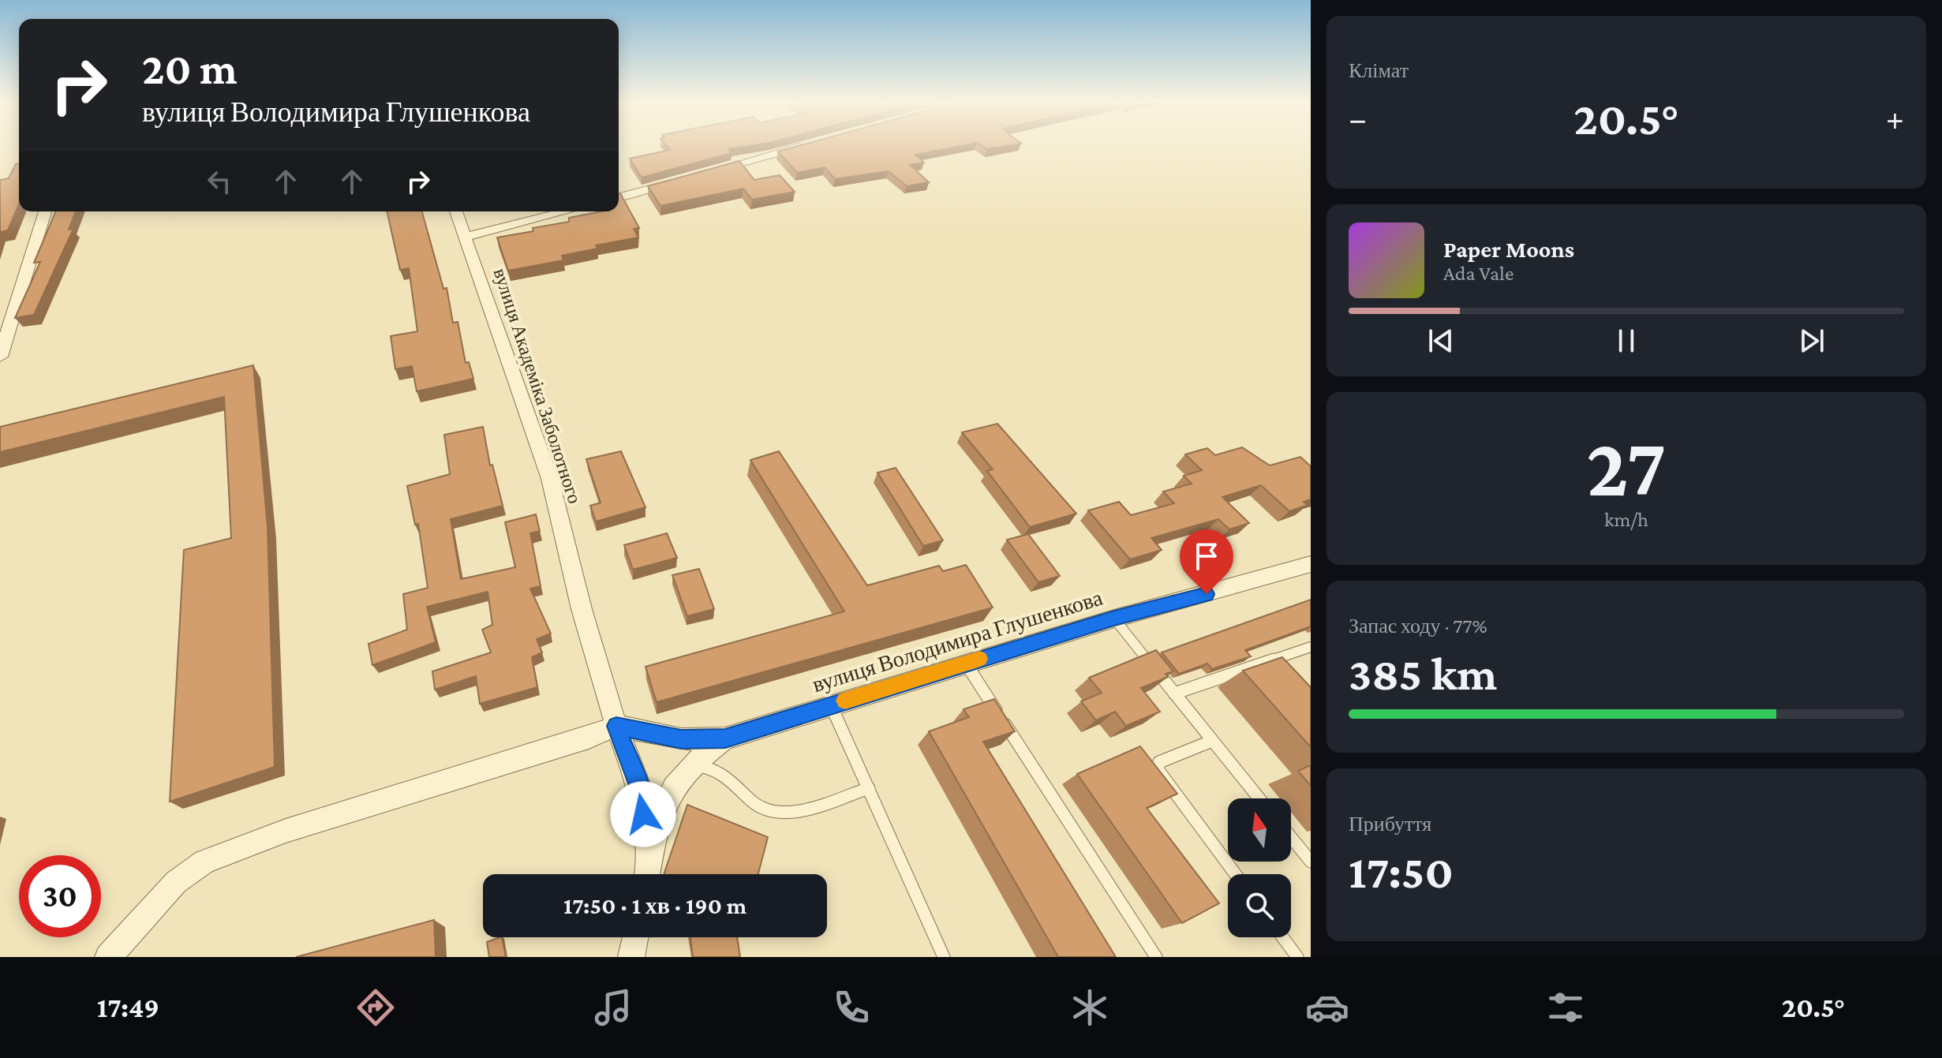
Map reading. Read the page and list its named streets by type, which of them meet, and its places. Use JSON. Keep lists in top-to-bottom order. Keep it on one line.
{"streets":{"street":["вулиця Академіка Заболотного","вулиця Володимира Глушенкова"]},"crossings":[["вулиця Академіка Заболотного","вулиця Володимира Глушенкова"]],"north":"top","page":{"tile":["Клімат",["27","km/h"],["Запас ходу · 77%","385 km"],["Прибуття","17:50"]],"turn":["20 m","вулиця Володимира Глушенкова"],"heat":["−","20.5°","+"],"song":["Paper Moons","Ada Vale"],"limit":"30","trip":"17:50 · 1 хв · 190 m","tabs":["17:49","20.5°"]}}
